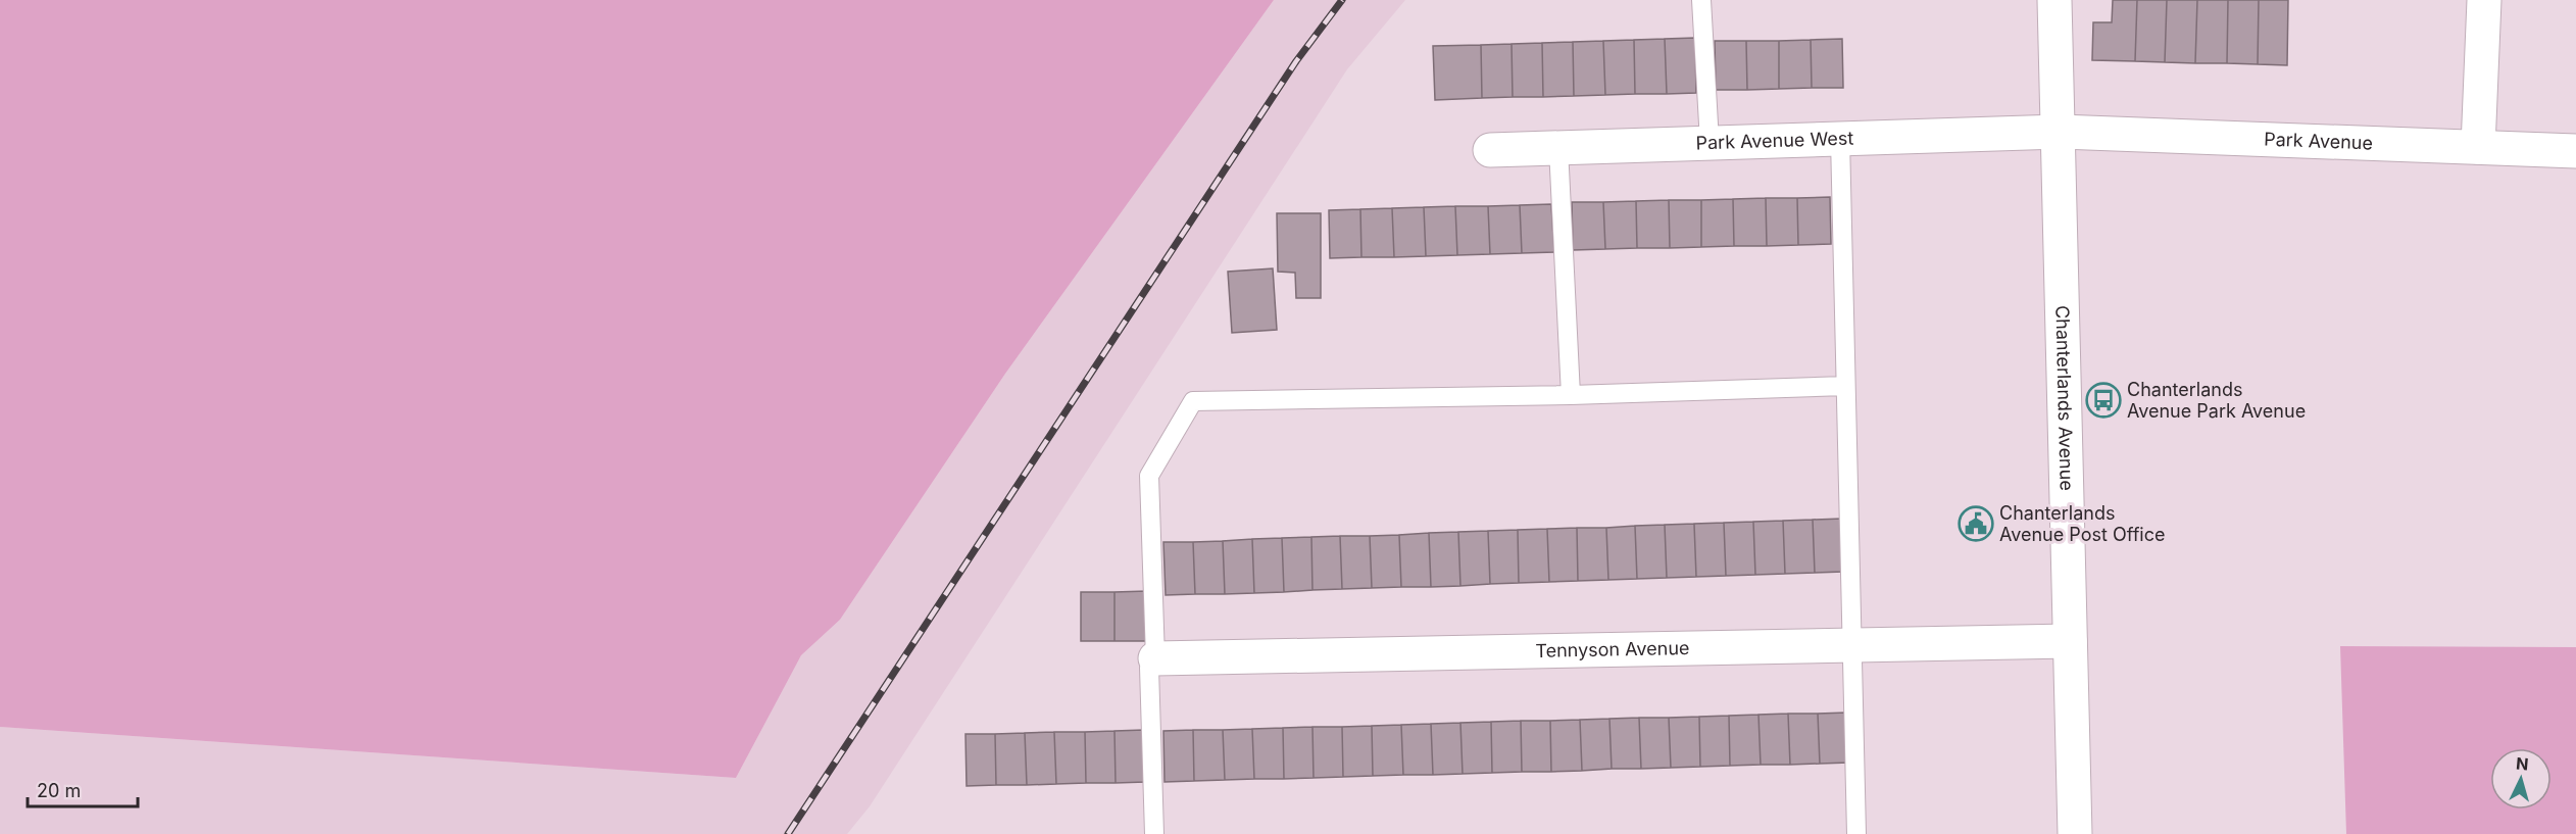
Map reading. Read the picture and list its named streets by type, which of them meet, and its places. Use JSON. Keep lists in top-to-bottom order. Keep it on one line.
{"streets":{"street":["Park Avenue West","Park Avenue","Chanterlands Avenue","Tennyson Avenue"]},"crossings":[["Park Avenue West","Park Avenue"],["Park Avenue West","Chanterlands Avenue"],["Park Avenue","Chanterlands Avenue"],["Chanterlands Avenue","Tennyson Avenue"]],"places":{"bus stop":["Chanterlands Avenue Park Avenue"],"public building":["Chanterlands Avenue Post Office"]},"scale_bar":"20 m","north":"top"}
